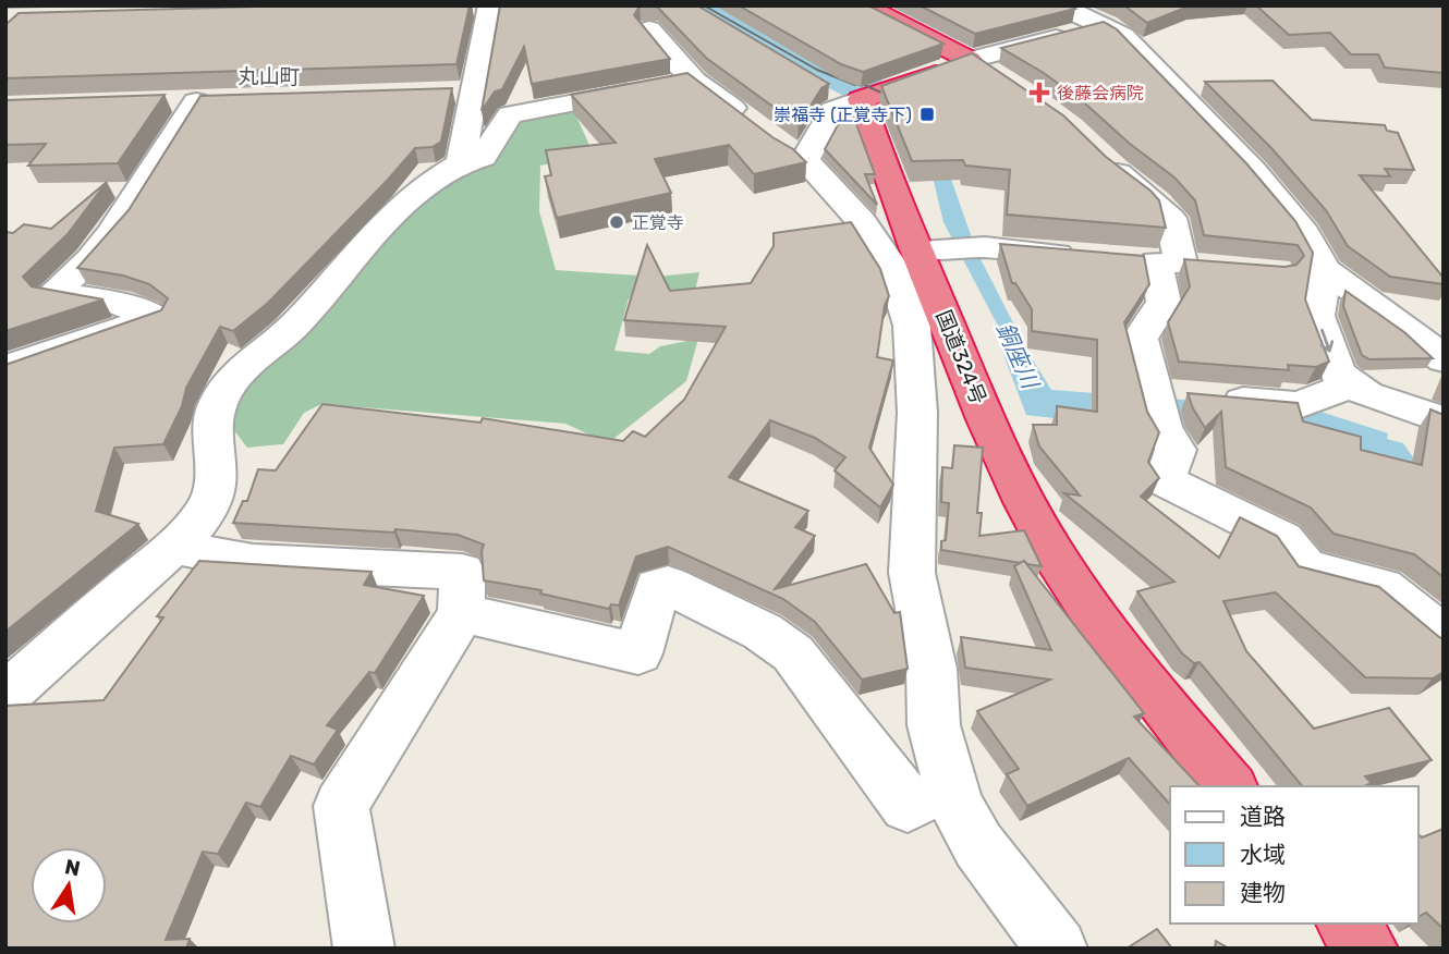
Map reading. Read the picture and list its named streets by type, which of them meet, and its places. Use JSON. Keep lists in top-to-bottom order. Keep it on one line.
{"streets":{"highway":["国道324号"]},"districts":["丸山町"],"water":["銅座川"],"places":{"health":["後藤会病院"],"transit":["崇福寺 (正覚寺下)"],"other":["正覚寺"]},"legend":["道路","水域","建物"],"north":"top"}
